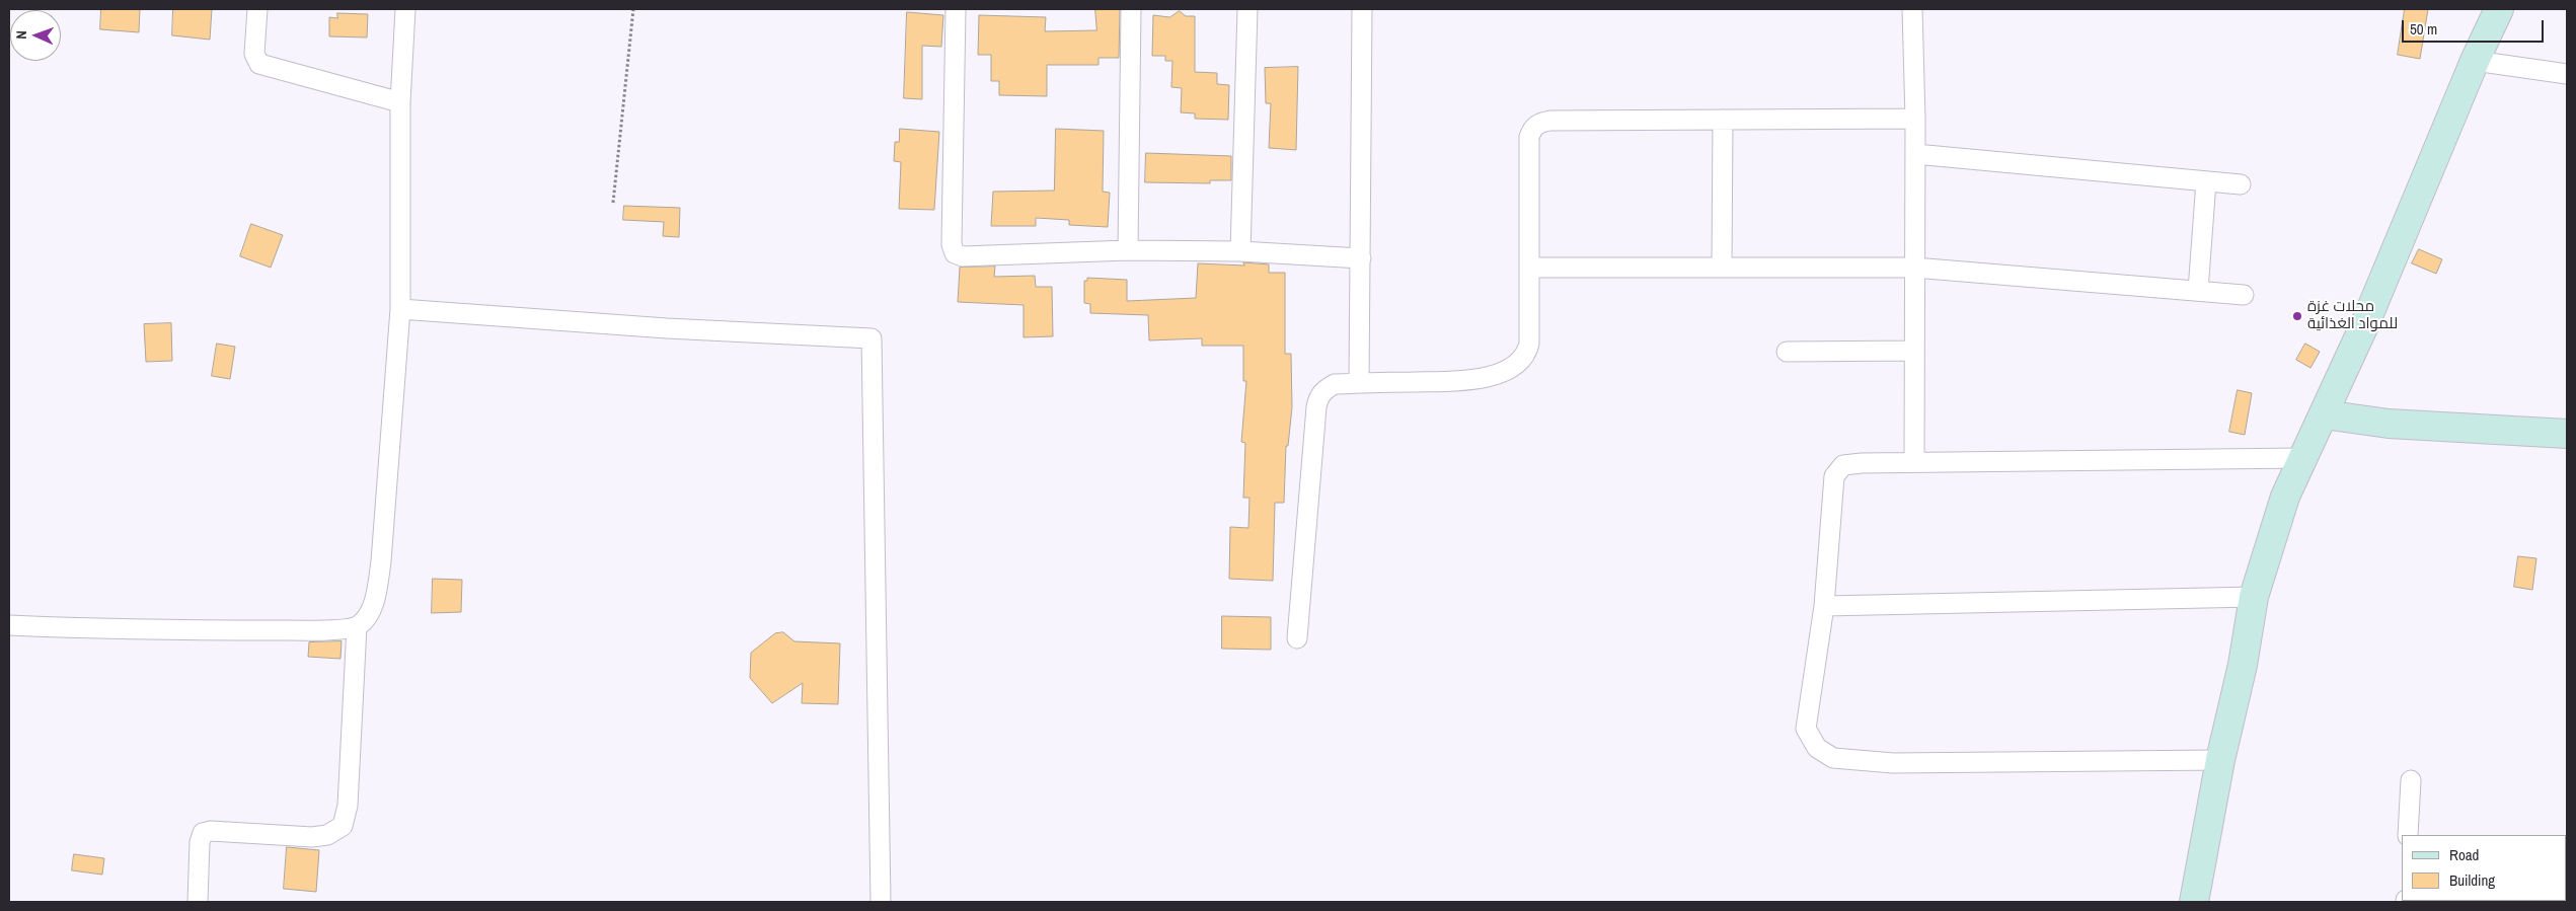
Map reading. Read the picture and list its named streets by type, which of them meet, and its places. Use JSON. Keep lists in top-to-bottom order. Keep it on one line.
{"places":["محلات غزة للمواد الغذائية"],"legend":["Road","Building"],"scale_bar":"50 m","north":"left"}
